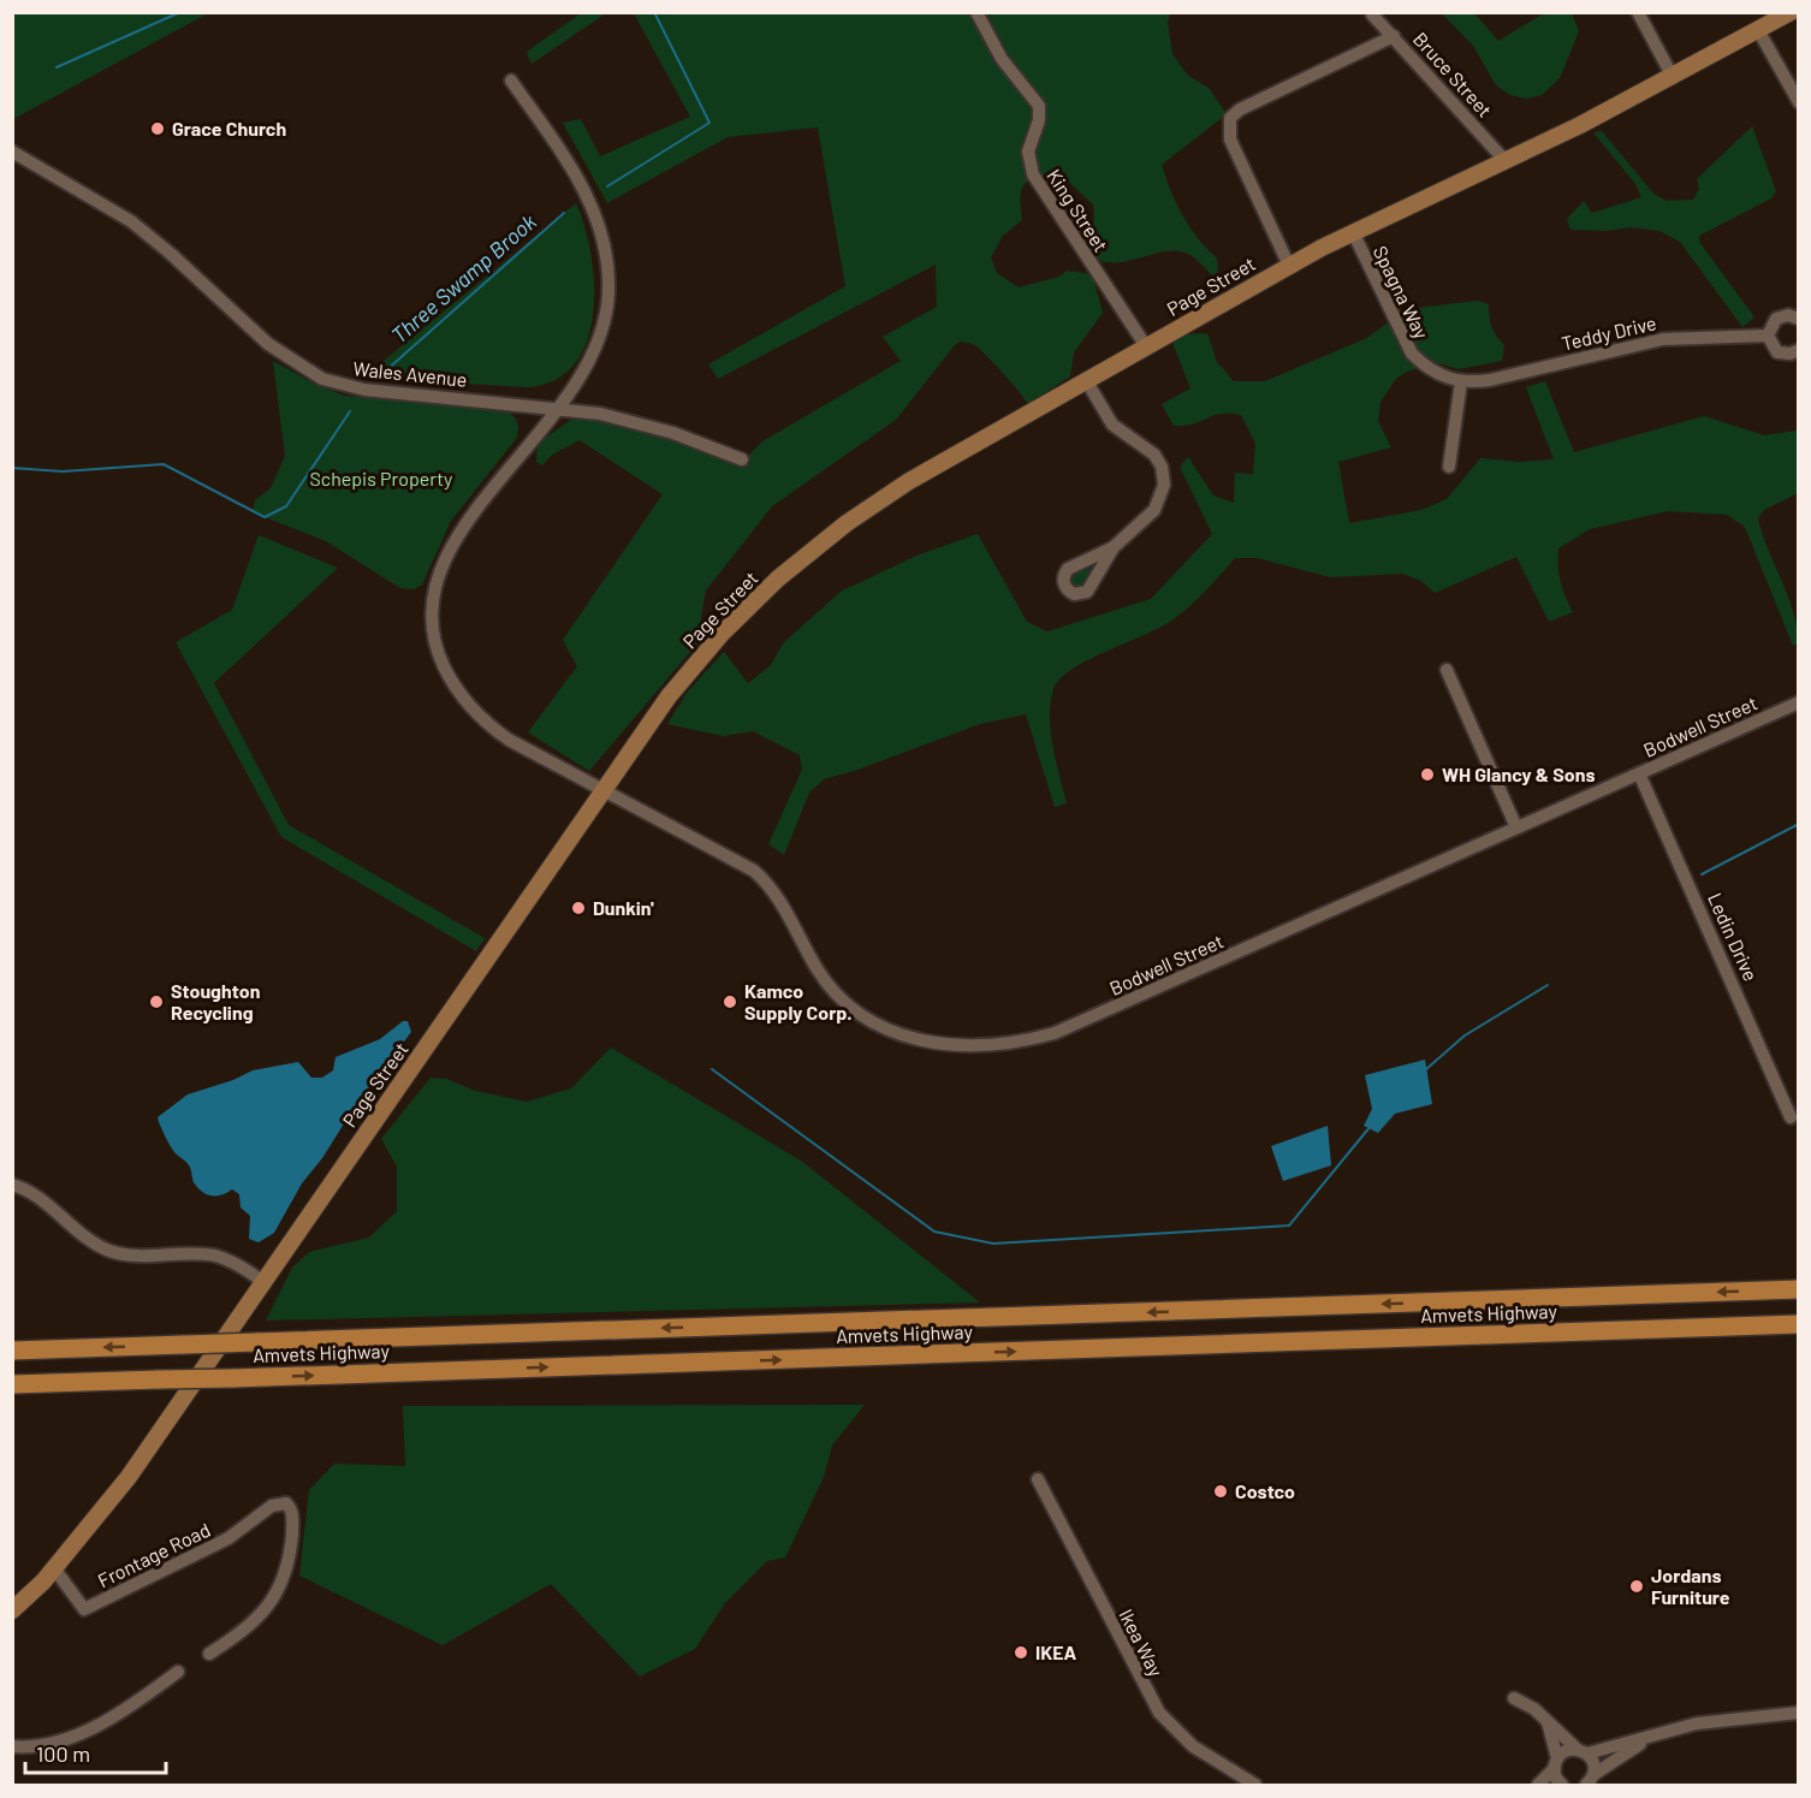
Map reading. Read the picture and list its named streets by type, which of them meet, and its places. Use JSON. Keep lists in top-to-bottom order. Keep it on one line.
{"streets":{"highway":["Amvets Highway"],"main road":["Page Street"],"street":["Bruce Street","King Street","Spagna Way","Teddy Drive","Wales Avenue","Bodwell Street","Ledin Drive","Frontage Road","Ikea Way"]},"crossings":[["Bruce Street","Page Street"],["King Street","Page Street"],["Page Street","Spagna Way"],["Page Street","Bodwell Street"],["Page Street","Frontage Road"],["Spagna Way","Teddy Drive"],["Wales Avenue","Bodwell Street"],["Bodwell Street","Ledin Drive"]],"water":["Three Swamp Brook"],"parks":["Schepis Property"],"places":["Grace Church","WH Glancy & Sons","Dunkin'","Stoughton Recycling","Kamco Supply Corp.","Costco","Jordans Furniture","IKEA"],"scale_bar":"100 m"}
